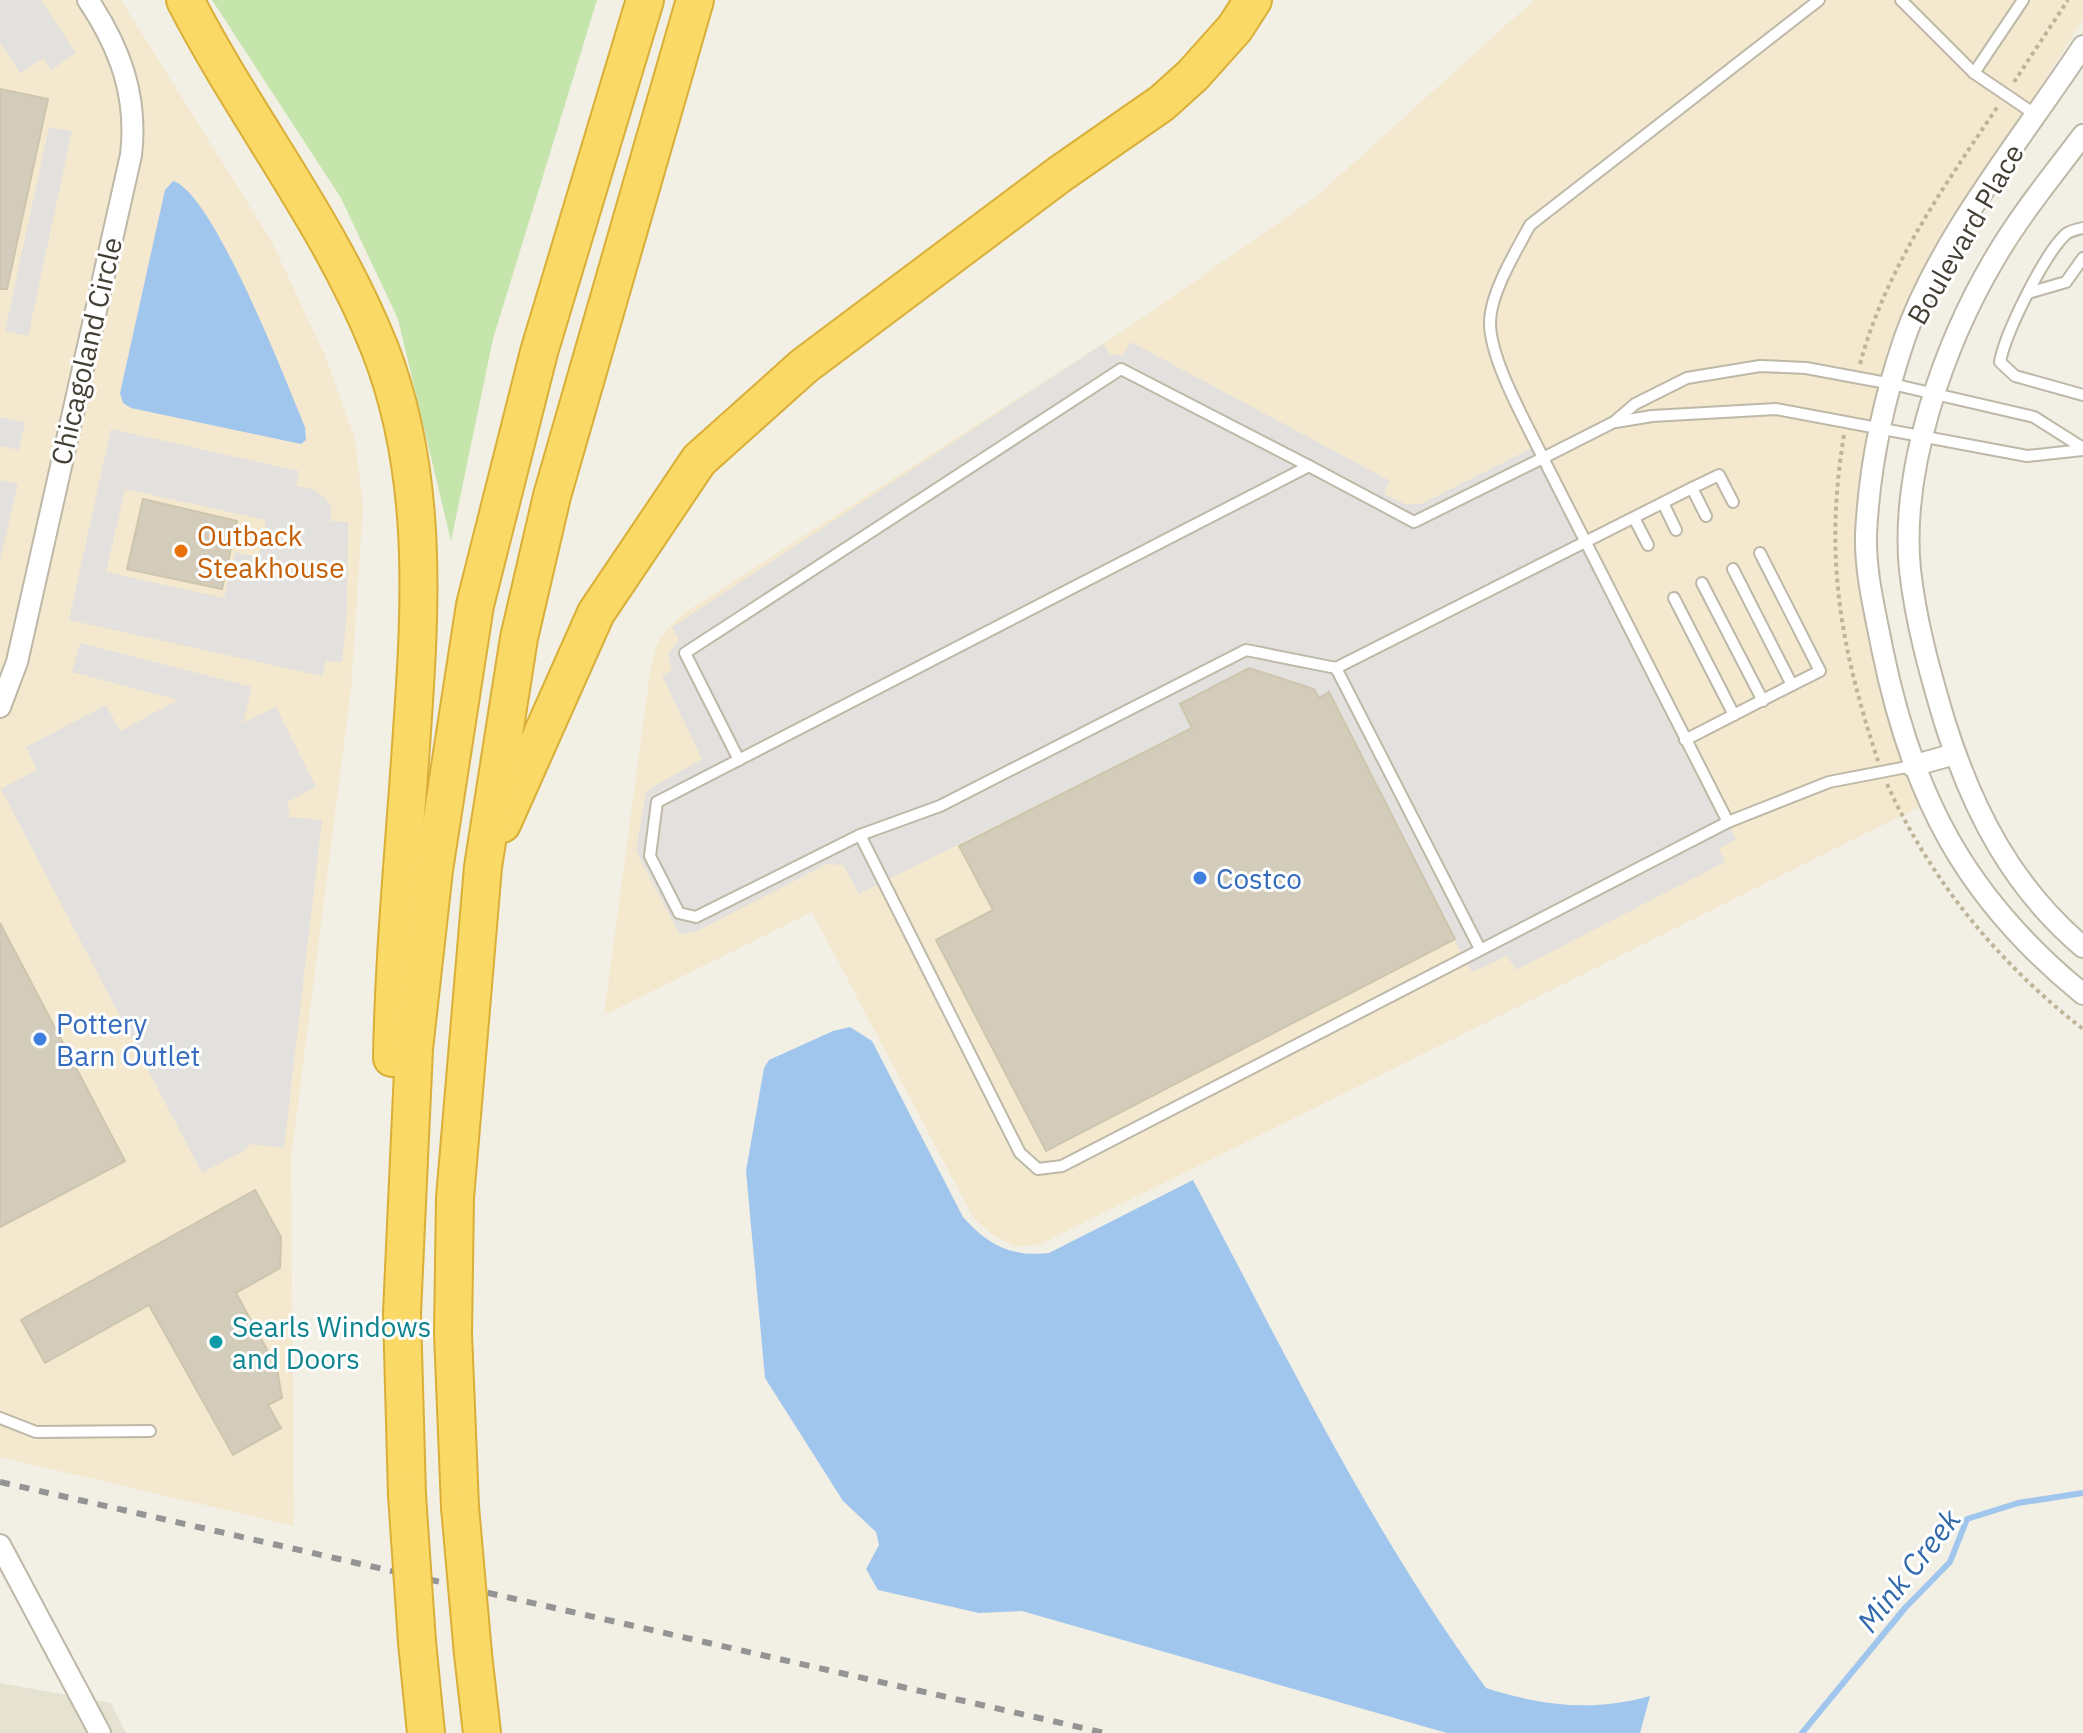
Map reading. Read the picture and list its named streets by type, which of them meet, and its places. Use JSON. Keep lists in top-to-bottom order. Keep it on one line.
{"streets":{"street":["Boulevard Place","Chicagoland Circle"]},"water":["Mink Creek"],"places":["Outback Steakhouse","Costco","Pottery Barn Outlet","Searls Windows and Doors"]}
